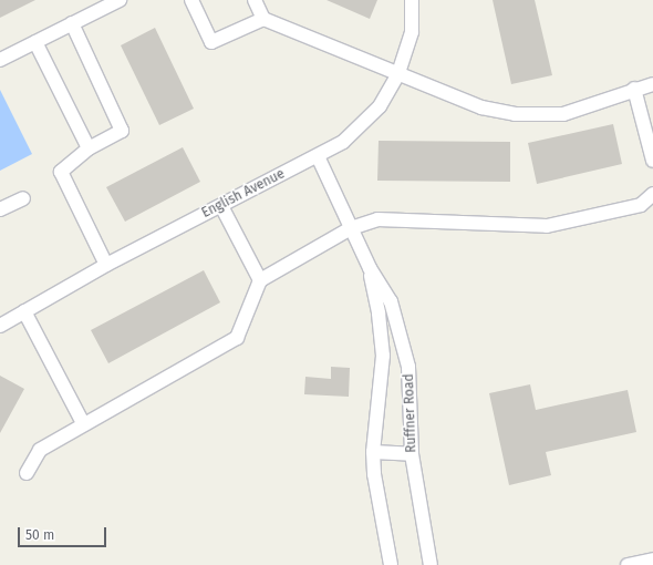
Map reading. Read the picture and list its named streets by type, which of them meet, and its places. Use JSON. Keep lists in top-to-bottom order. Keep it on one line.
{"streets":{"street":["English Avenue","Ruffner Road"]},"crossings":[["English Avenue","Ruffner Road"]],"scale_bar":"50 m"}
